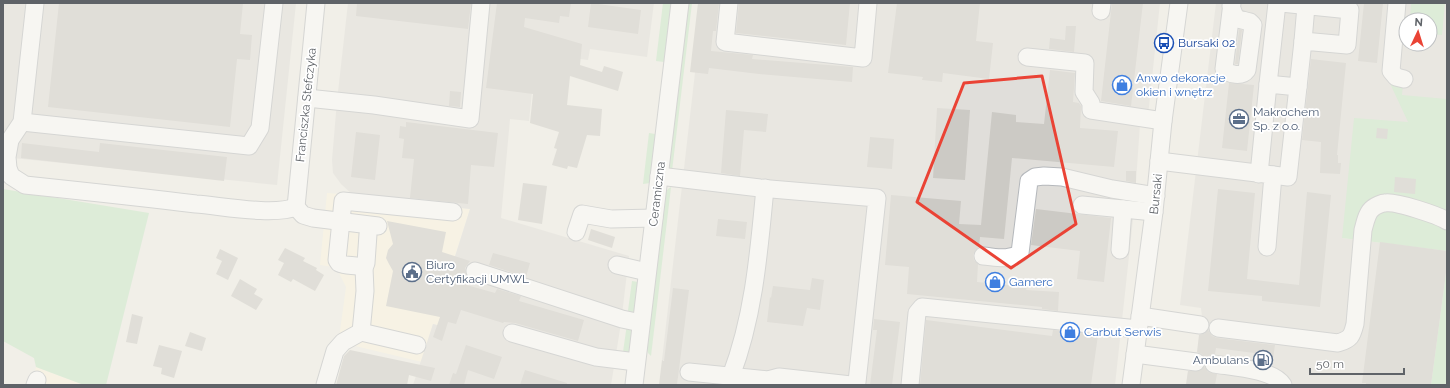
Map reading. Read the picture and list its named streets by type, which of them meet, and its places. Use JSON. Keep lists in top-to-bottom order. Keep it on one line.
{"streets":{"street":["Franciszka Stefczyka","Ceramiczna","Bursaki"]},"places":{"bus stop":["Bursaki 02"],"shop":["Anwo dekoracje okien i wnętrz","Gamerc","Carbut Serwis"],"office":["Makrochem Sp. z o.o."],"public building":["Biuro Certyfikacji UMWL"],"fuel station":["Ambulans"]},"scale_bar":"50 m","north":"top"}
